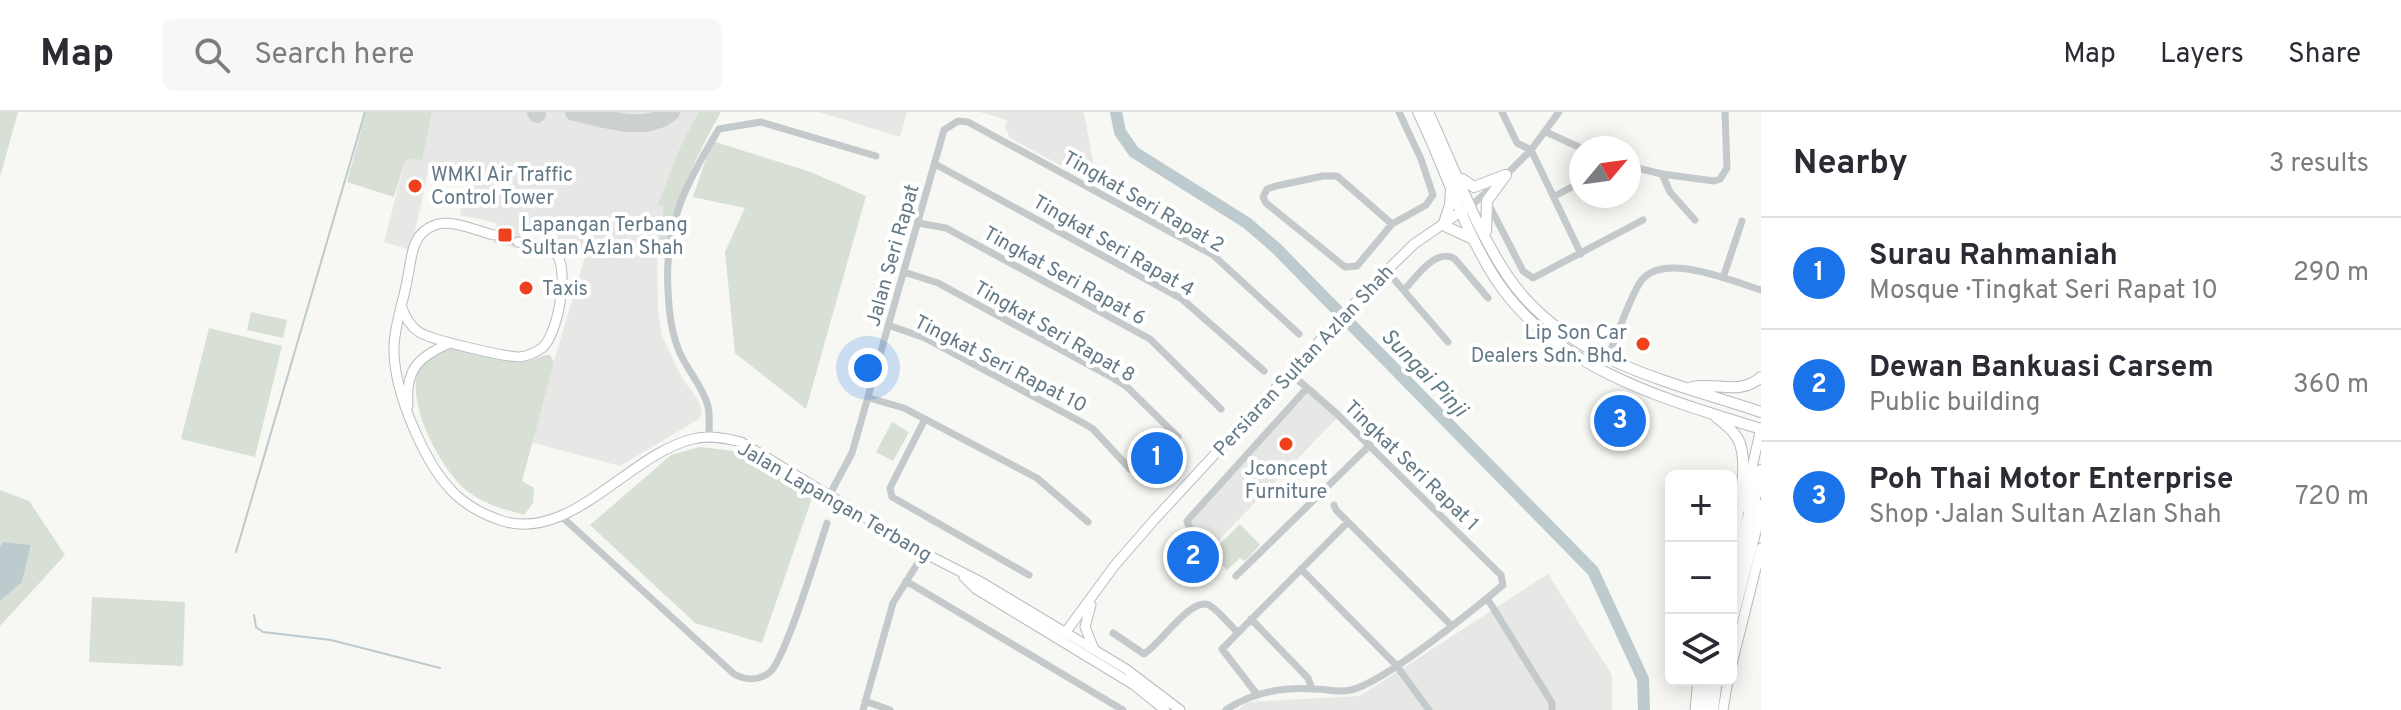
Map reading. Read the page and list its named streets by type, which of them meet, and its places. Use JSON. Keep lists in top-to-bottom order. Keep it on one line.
{"streets":{"street":["Tingkat Seri Rapat 2","Tingkat Seri Rapat 4","Jalan Seri Rapat","Tingkat Seri Rapat 6","Tingkat Seri Rapat 8","Persiaran Sultan Azlan Shah","Tingkat Seri Rapat 10","Tingkat Seri Rapat 1","Jalan Lapangan Terbang"]},"crossings":[["Tingkat Seri Rapat 2","Jalan Seri Rapat"],["Tingkat Seri Rapat 4","Jalan Seri Rapat"],["Jalan Seri Rapat","Tingkat Seri Rapat 6"],["Jalan Seri Rapat","Tingkat Seri Rapat 8"],["Jalan Seri Rapat","Tingkat Seri Rapat 10"],["Jalan Seri Rapat","Jalan Lapangan Terbang"],["Persiaran Sultan Azlan Shah","Tingkat Seri Rapat 1"],["Persiaran Sultan Azlan Shah","Jalan Lapangan Terbang"]],"water":["Sungai Pinji"],"places":{"other":["WMKI Air Traffic Control Tower","Taxis","Lip Son Car Dealers Sdn. Bhd.","Jconcept Furniture"],"transit":["Lapangan Terbang Sultan Azlan Shah"]},"north":"top right","page":{"header":"Map","search":"Search here","nav":["Map","Layers","Share"],"heading":["Nearby","3 results"],"list":[{"mark":"1","name":"Surau Rahmaniah","note":"Mosque · Tingkat Seri Rapat 10","value":"290 m"},{"mark":"2","name":"Dewan Bankuasi Carsem","note":"Public building","value":"360 m"},{"mark":"3","name":"Poh Thai Motor Enterprise","note":"Shop · Jalan Sultan Azlan Shah","value":"720 m"}],"pins":["3","1","2"],"map_buttons":["+","−"]}}
